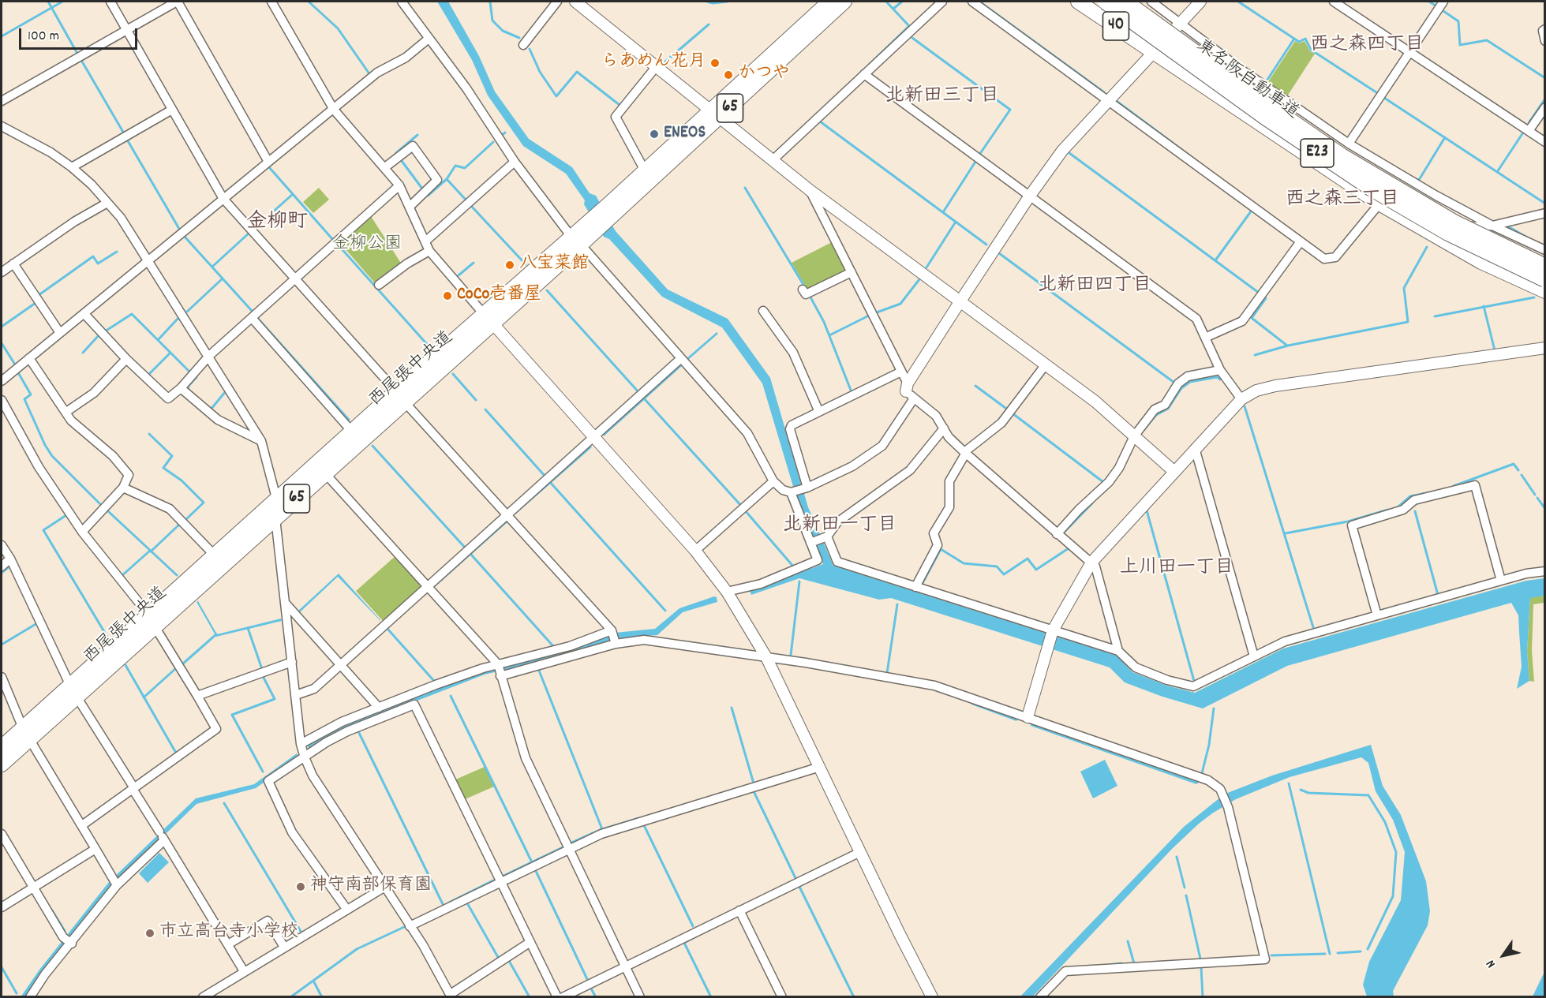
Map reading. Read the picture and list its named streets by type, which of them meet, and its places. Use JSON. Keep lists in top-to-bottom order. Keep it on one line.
{"streets":{"highway":["東名阪自動車道","E23"],"main road":["40","65","西尾張中央道"]},"districts":["西之森四丁目","北新田三丁目","西之森三丁目","金柳町","北新田四丁目","北新田一丁目","上川田一丁目"],"parks":["金柳公園"],"places":["らあめん花月","かつや","ENEOS","八宝菜館","CoCo壱番屋","神守南部保育園","市立高台寺小学校"],"scale_bar":"100 m","north":"bottom left"}
